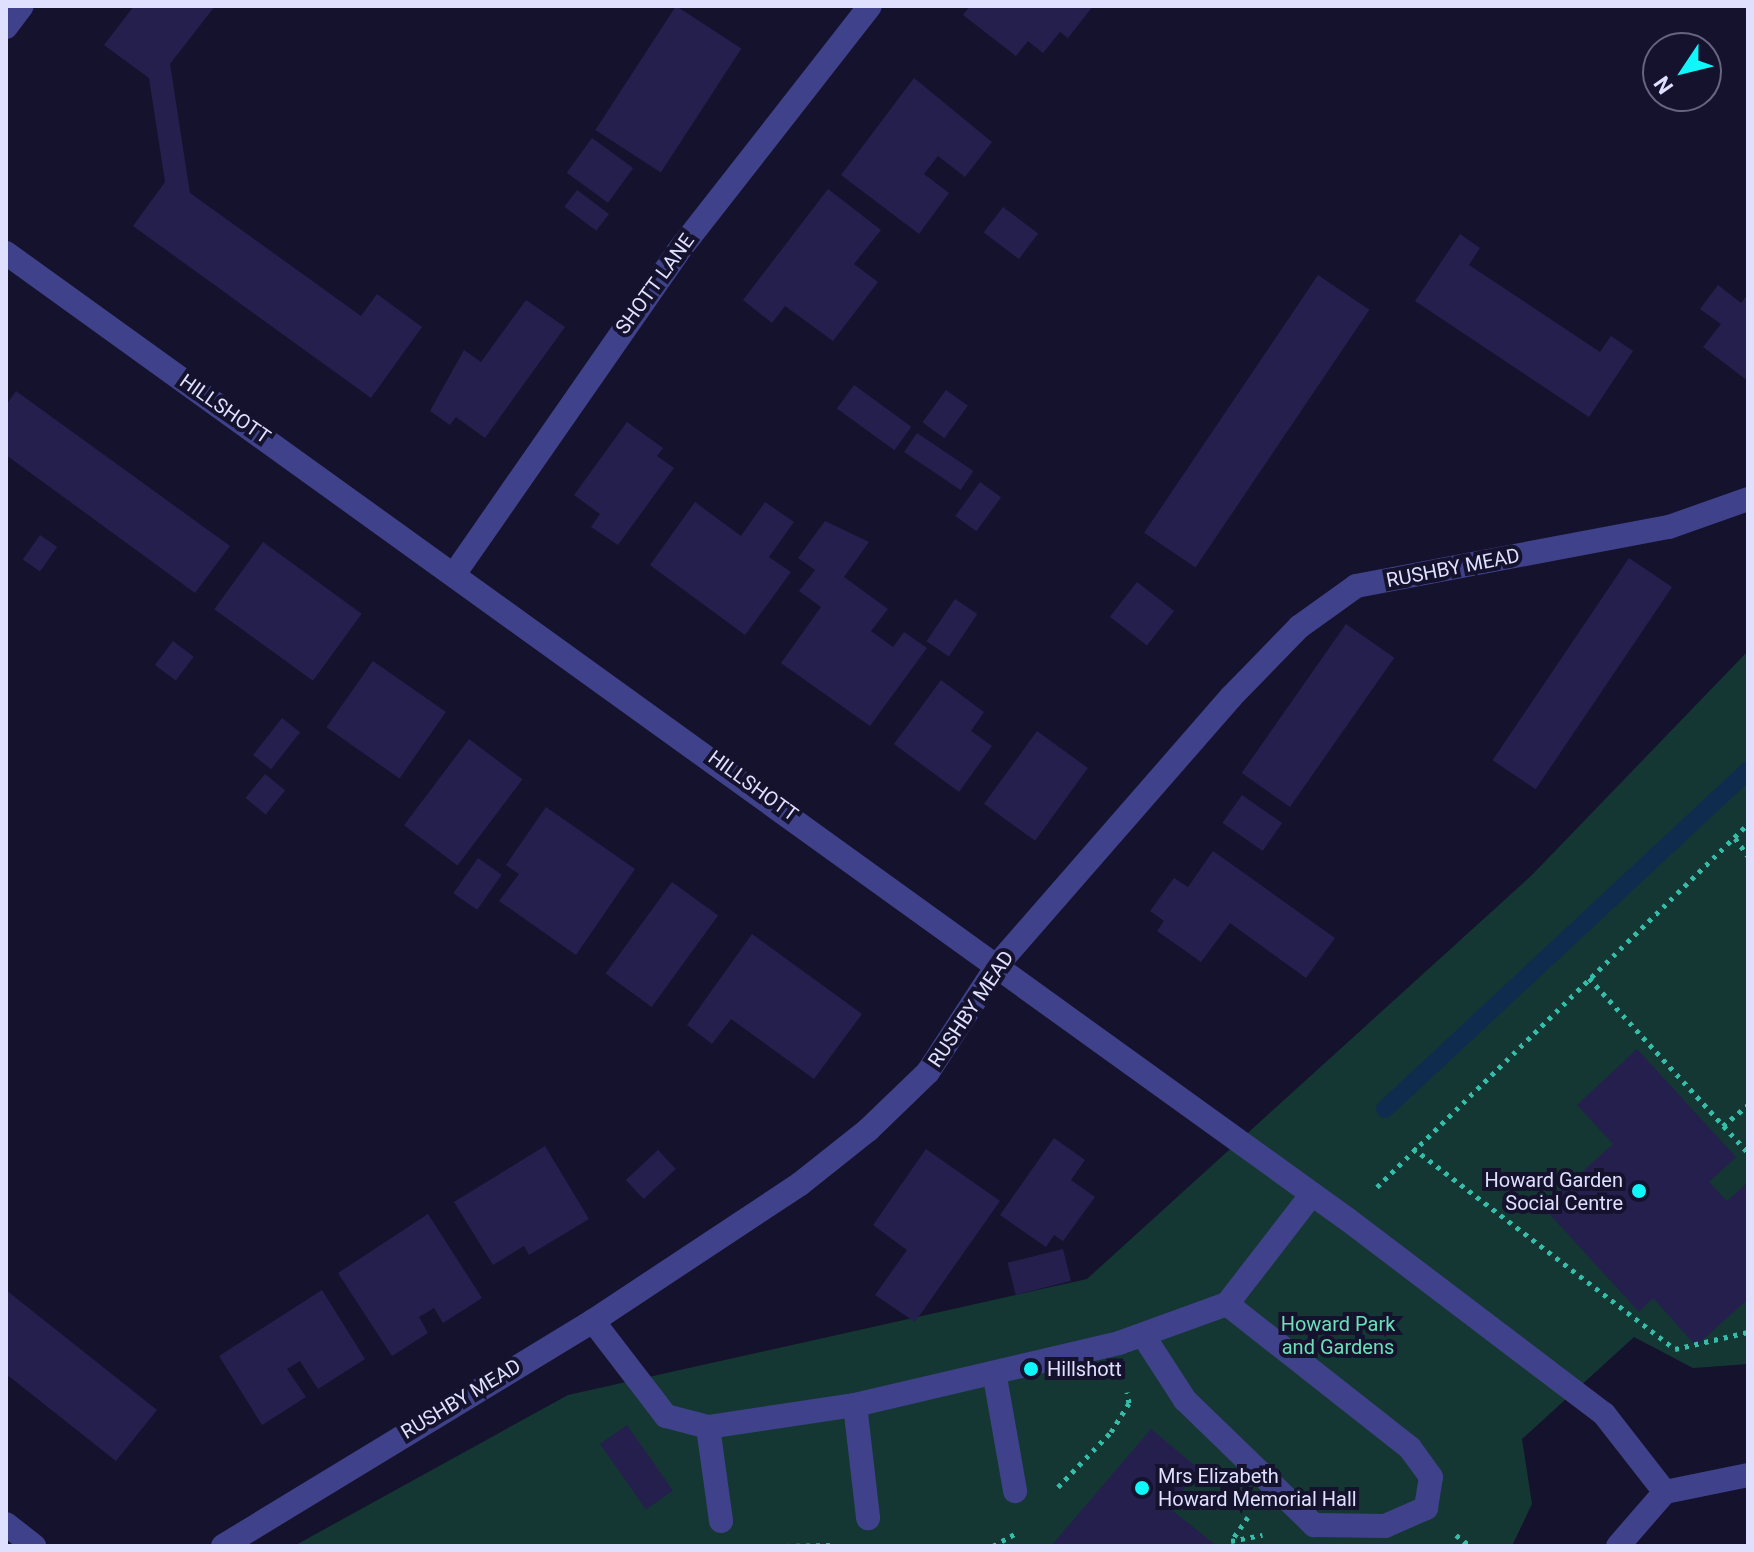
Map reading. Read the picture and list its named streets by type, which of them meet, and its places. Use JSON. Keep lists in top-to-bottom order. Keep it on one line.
{"streets":{"street":["SHOTT LANE","HILLSHOTT","RUSHBY MEAD"]},"crossings":[["SHOTT LANE","HILLSHOTT"],["HILLSHOTT","RUSHBY MEAD"]],"parks":["Howard Park and Gardens"],"places":["Howard Garden Social Centre","Hillshott","Mrs Elizabeth Howard Memorial Hall"],"north":"bottom left"}
